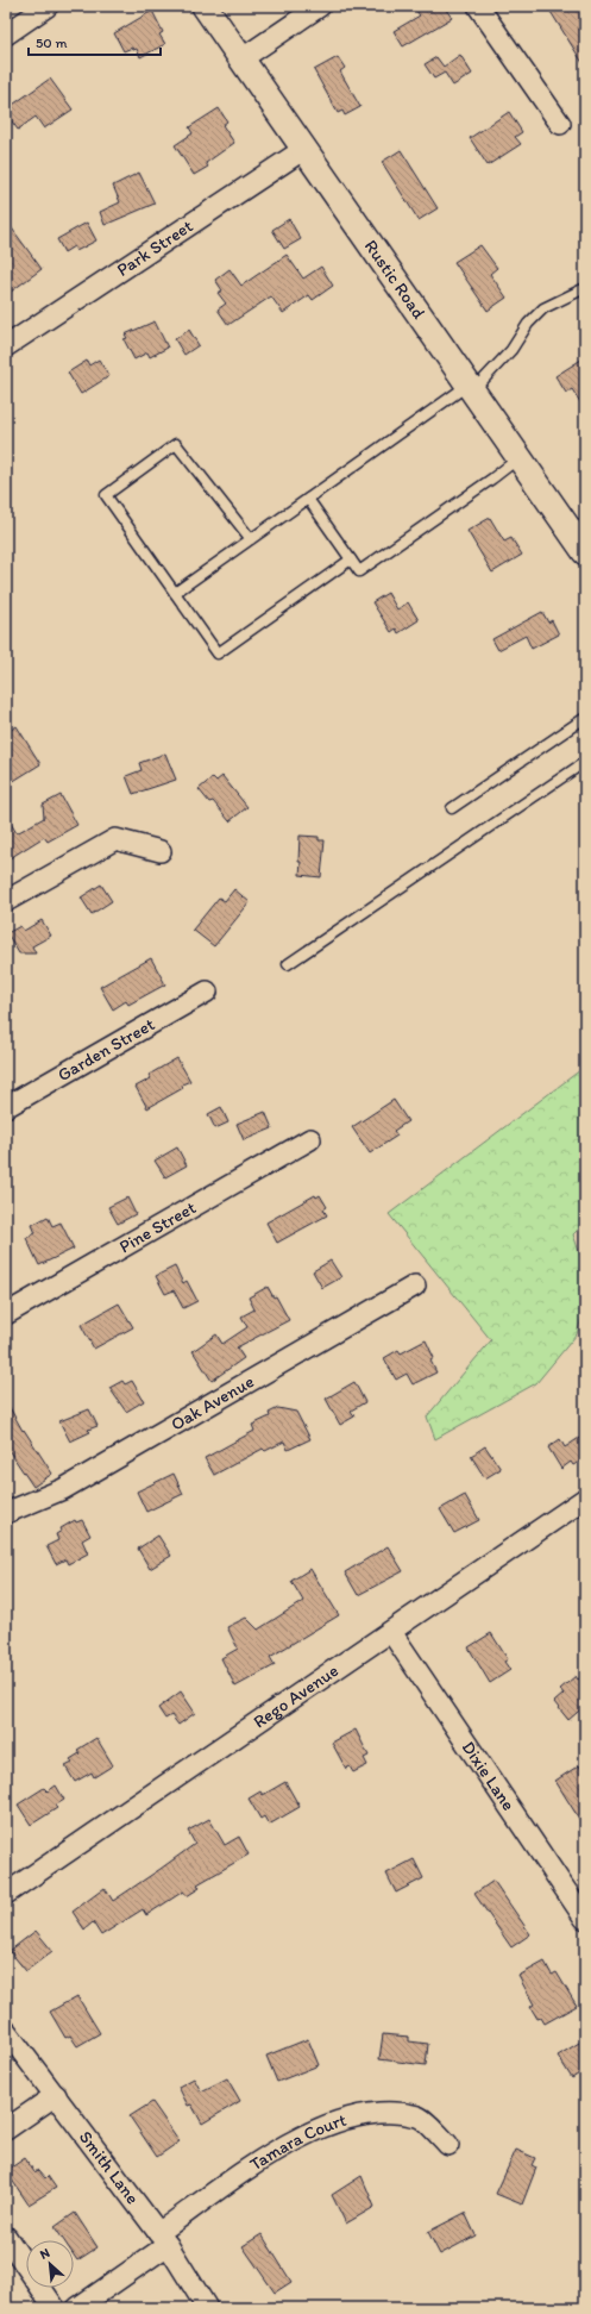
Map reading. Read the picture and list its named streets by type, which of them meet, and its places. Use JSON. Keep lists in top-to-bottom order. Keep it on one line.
{"streets":{"street":["Park Street","Rustic Road","Garden Street","Pine Street","Oak Avenue","Rego Avenue","Dixie Lane","Tamara Court","Smith Lane"]},"crossings":[["Park Street","Rustic Road"],["Rego Avenue","Dixie Lane"],["Tamara Court","Smith Lane"]],"scale_bar":"50 m","north":"top left"}
